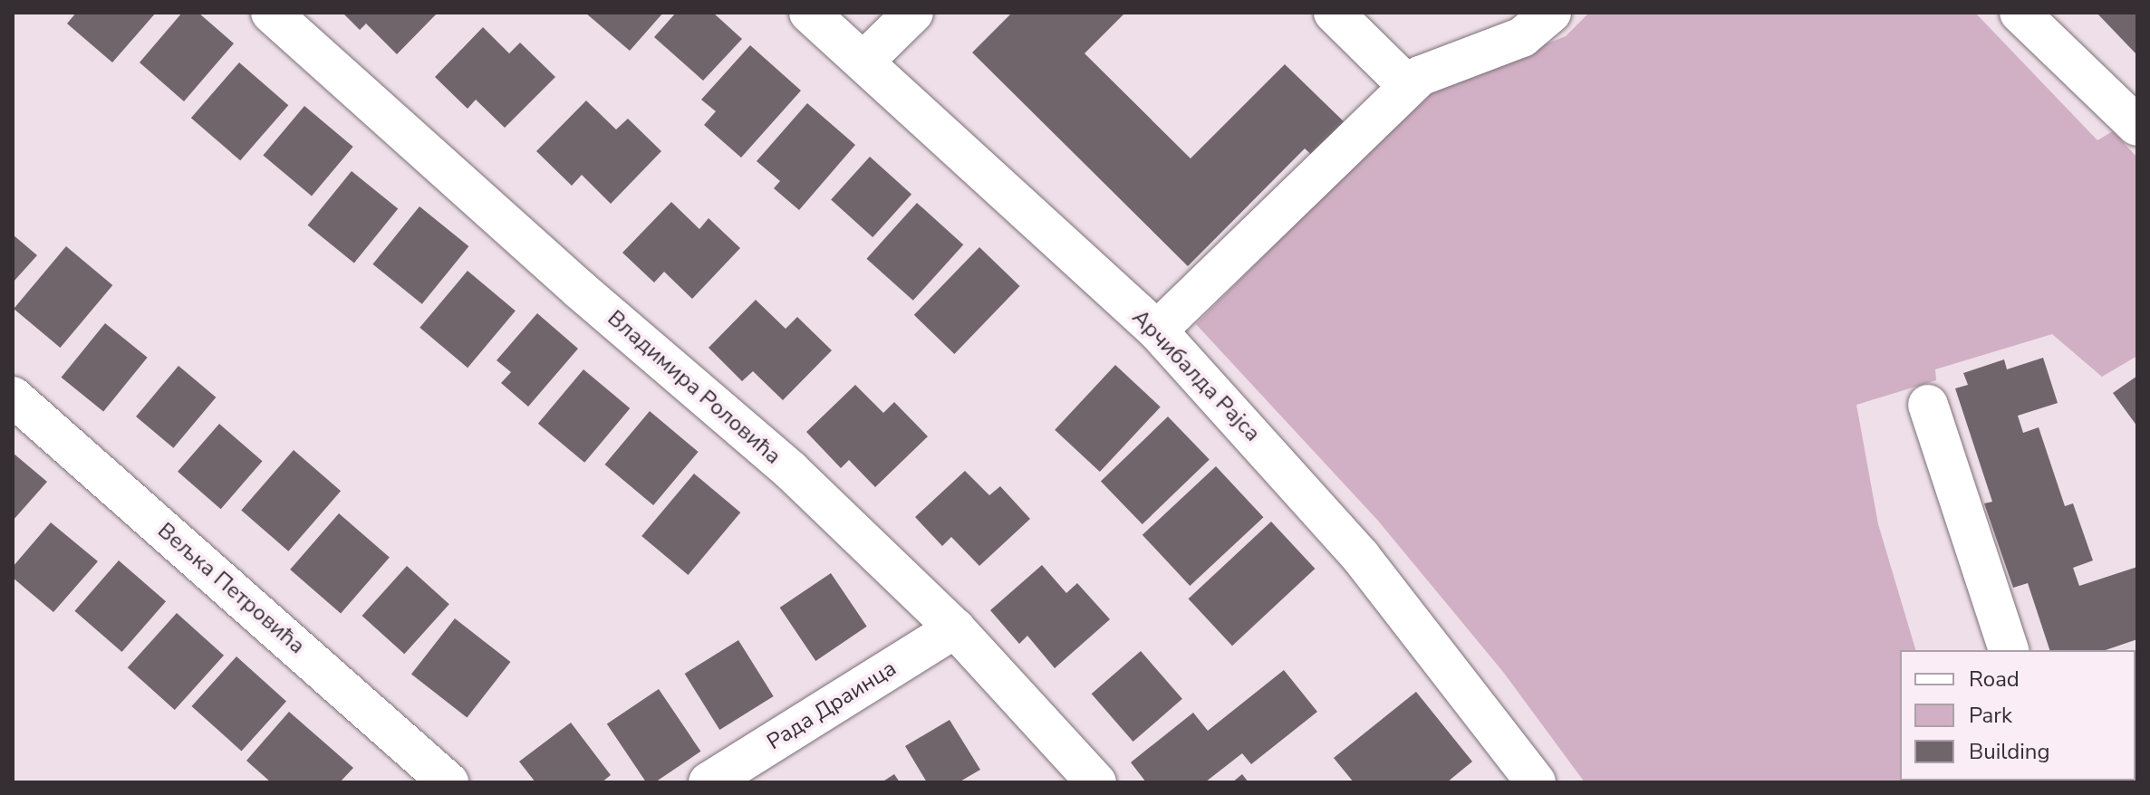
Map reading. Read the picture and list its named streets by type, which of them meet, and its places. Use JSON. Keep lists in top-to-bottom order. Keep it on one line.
{"streets":{"street":["Арчибалда Рајса","Владимира Роловића","Вељка Петровића","Рада Драинца"]},"crossings":[["Владимира Роловића","Рада Драинца"]],"legend":["Road","Park","Building"]}
